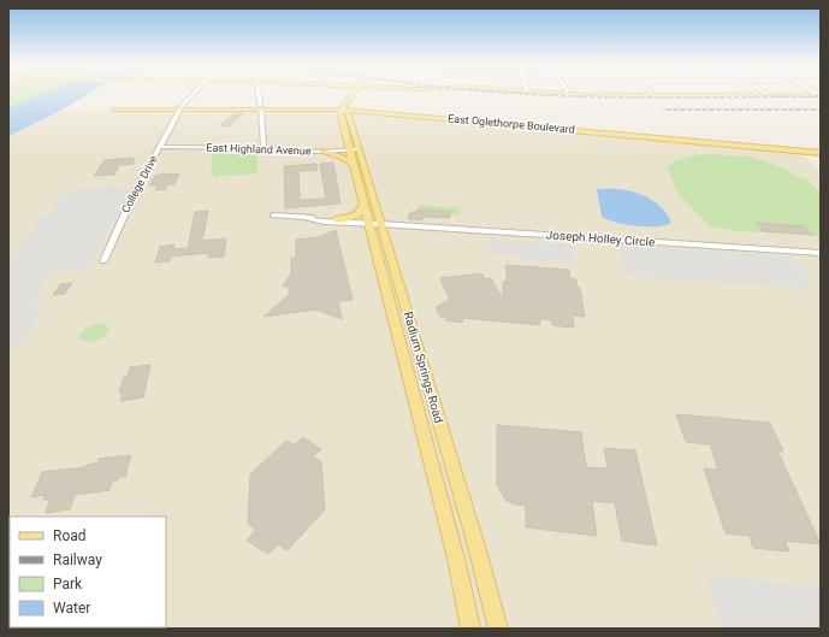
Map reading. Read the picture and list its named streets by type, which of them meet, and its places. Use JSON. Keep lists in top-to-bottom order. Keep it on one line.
{"streets":{"main road":["East Oglethorpe Boulevard","Radium Springs Road"],"street":["East Highland Avenue","College Drive","Joseph Holley Circle"]},"crossings":[["East Oglethorpe Boulevard","College Drive"],["East Oglethorpe Boulevard","Radium Springs Road"],["East Highland Avenue","College Drive"],["East Highland Avenue","Radium Springs Road"],["Joseph Holley Circle","Radium Springs Road"]],"legend":["Road","Railway","Park","Water"]}
